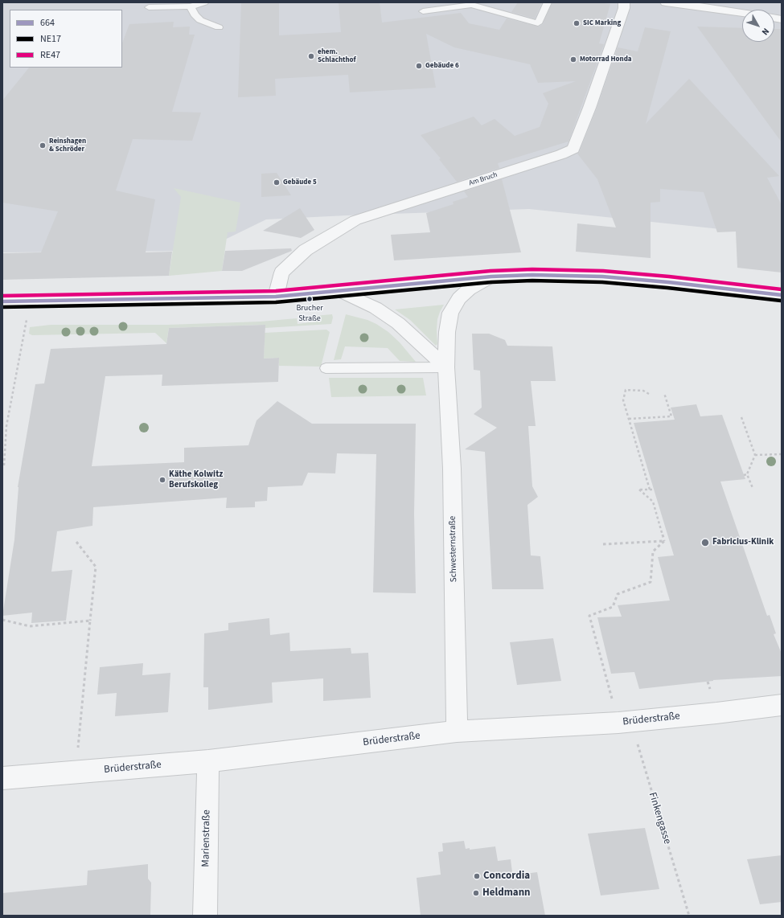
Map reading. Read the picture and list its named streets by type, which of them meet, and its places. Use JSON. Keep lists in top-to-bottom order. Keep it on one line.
{"streets":{"street":["Am Bruch","Schwesternstraße","Brüderstraße","Marienstraße"],"path":["Finkengasse"]},"crossings":[["Schwesternstraße","Brüderstraße"],["Brüderstraße","Finkengasse"],["Brüderstraße","Marienstraße"]],"places":["SIC Marking","ehem. Schlachthof","Motorrad Honda","Gebäude 6","Reinshagen & Schröder","Gebäude 5","Brucher Straße","Käthe Kolwitz Berufskolleg","Fabricius-Klinik","Concordia","Heldmann"],"lines":["transit line RE47","transit line 664","transit line NE17"],"legend":["664","NE17","RE47"],"north":"bottom right"}
